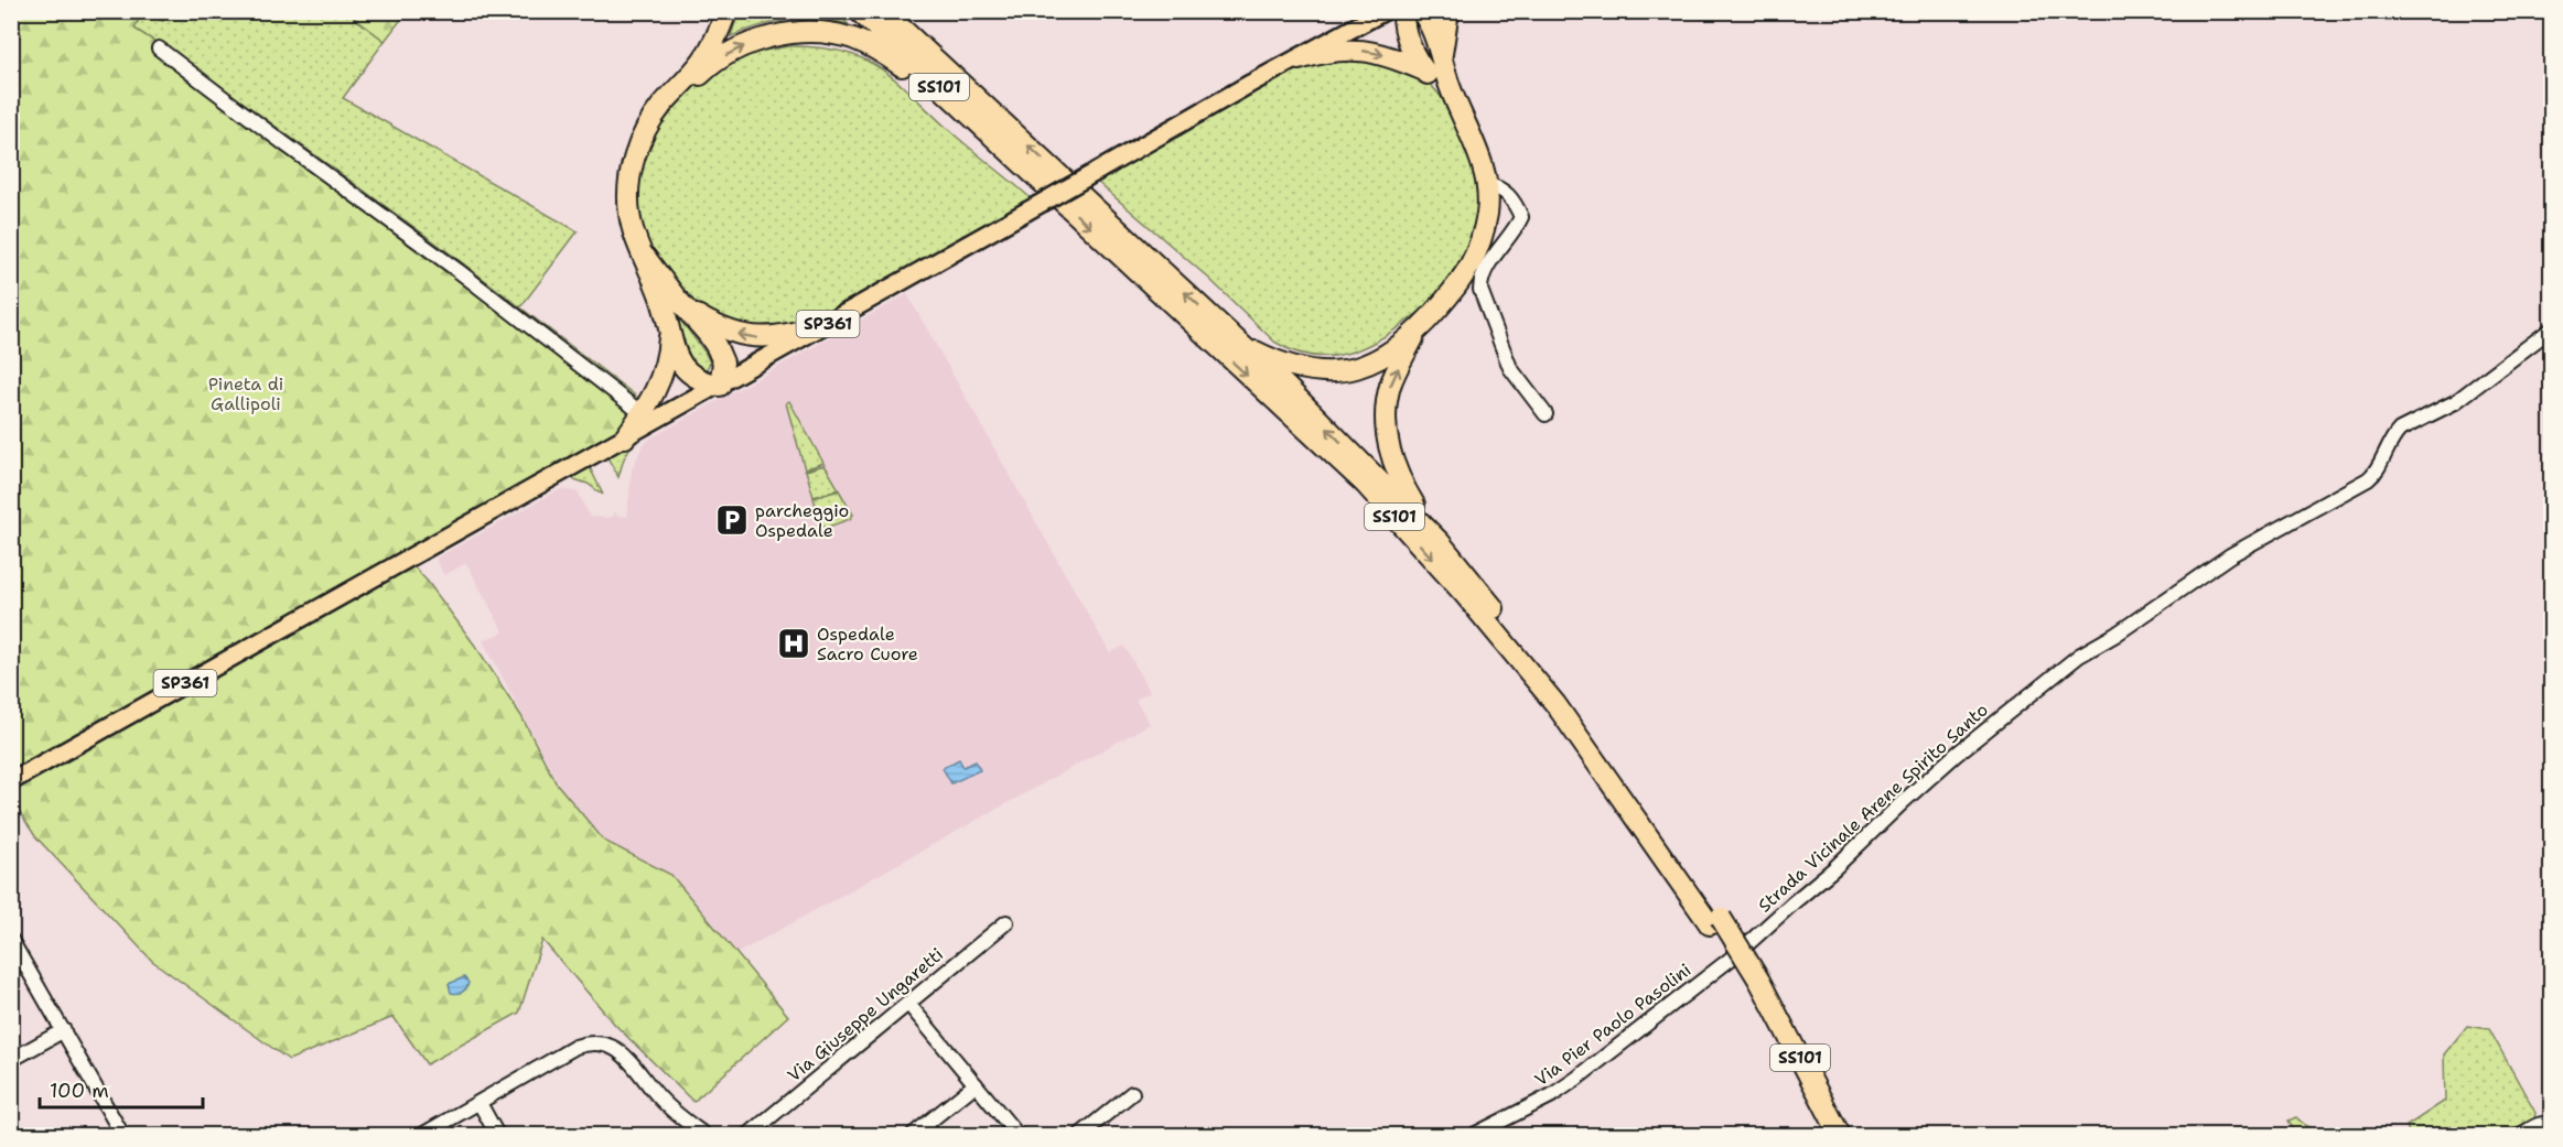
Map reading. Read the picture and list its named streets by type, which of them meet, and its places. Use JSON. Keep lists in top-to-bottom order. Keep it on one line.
{"streets":{"highway":["SS101"],"main road":["SP361"],"street":["Strada Vicinale Arene Spirito Santo","Via Giuseppe Ungaretti","Via Pier Paolo Pasolini"]},"crossings":[["Strada Vicinale Arene Spirito Santo","Via Pier Paolo Pasolini"]],"parks":["Pineta di Gallipoli"],"places":{"parking":["parcheggio Ospedale"],"hospital":["Ospedale Sacro Cuore"]},"scale_bar":"100 m"}
